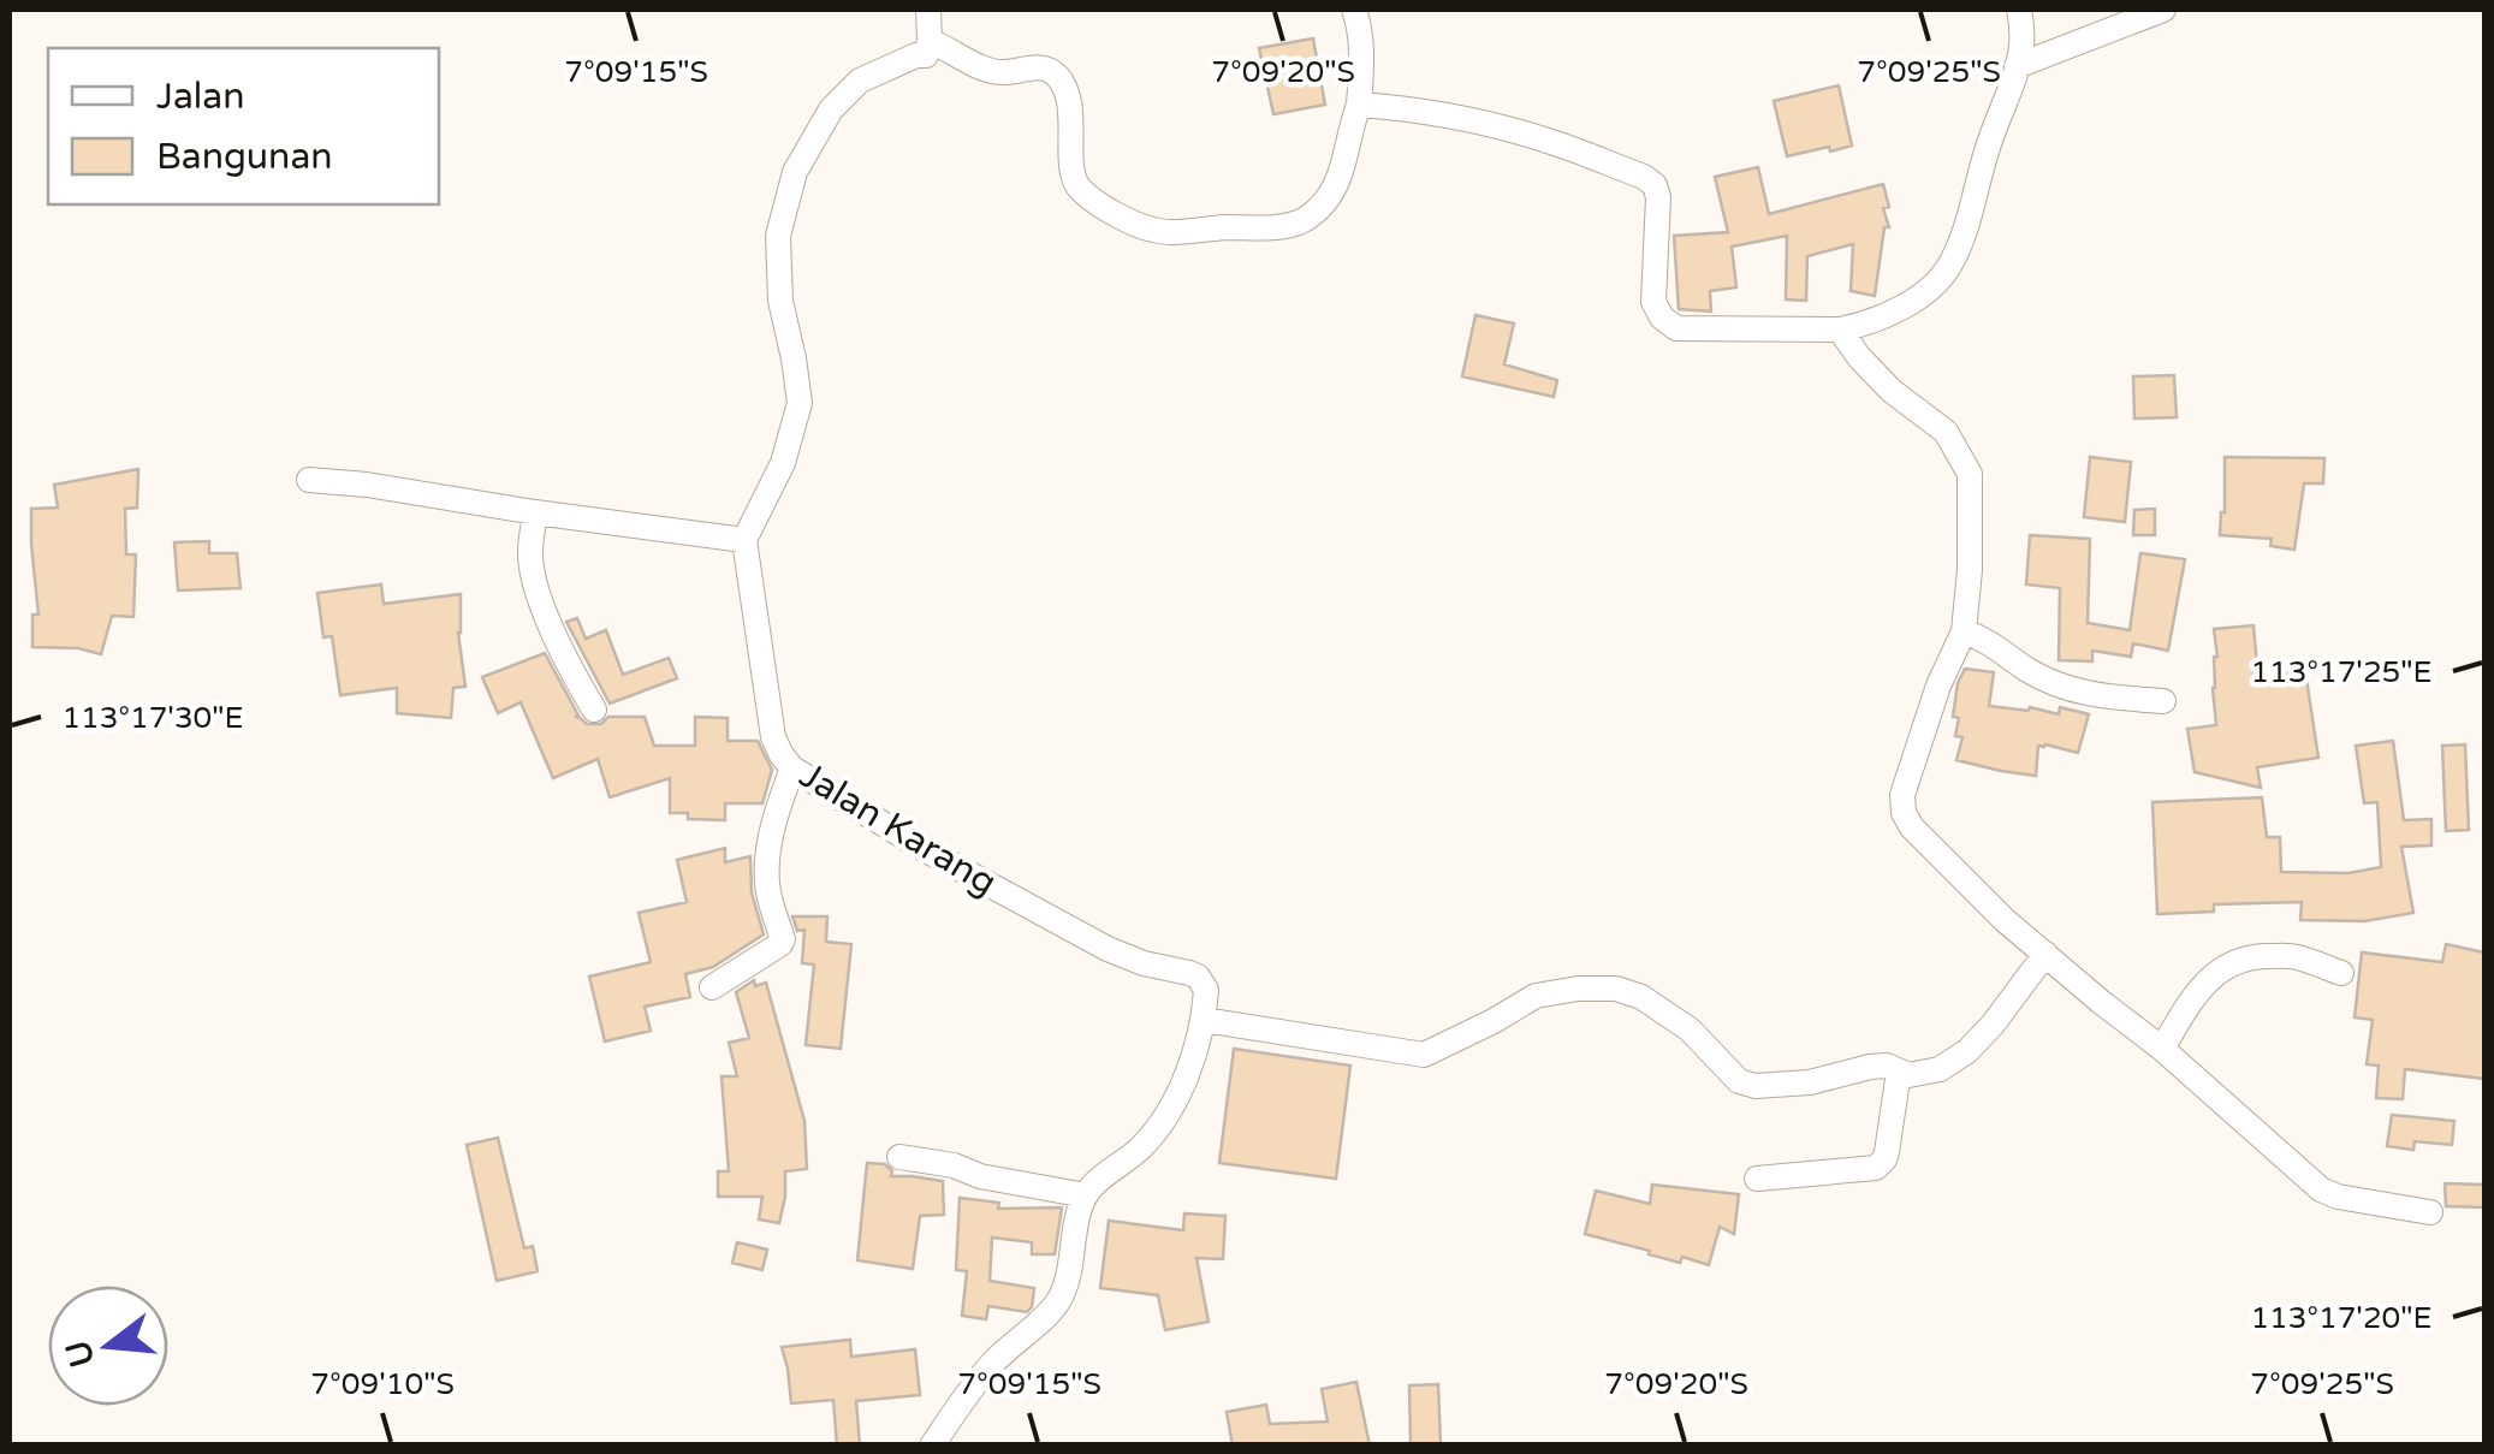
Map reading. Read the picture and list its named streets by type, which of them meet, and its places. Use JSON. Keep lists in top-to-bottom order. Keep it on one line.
{"streets":{"street":["Jalan Karang"]},"legend":["Jalan","Bangunan"],"north":"left","coordinates":["7°09'15\"S","7°09'20\"S","7°09'25\"S","113°17'25\"E","113°17'30\"E","113°17'20\"E","7°09'10\"S"]}
